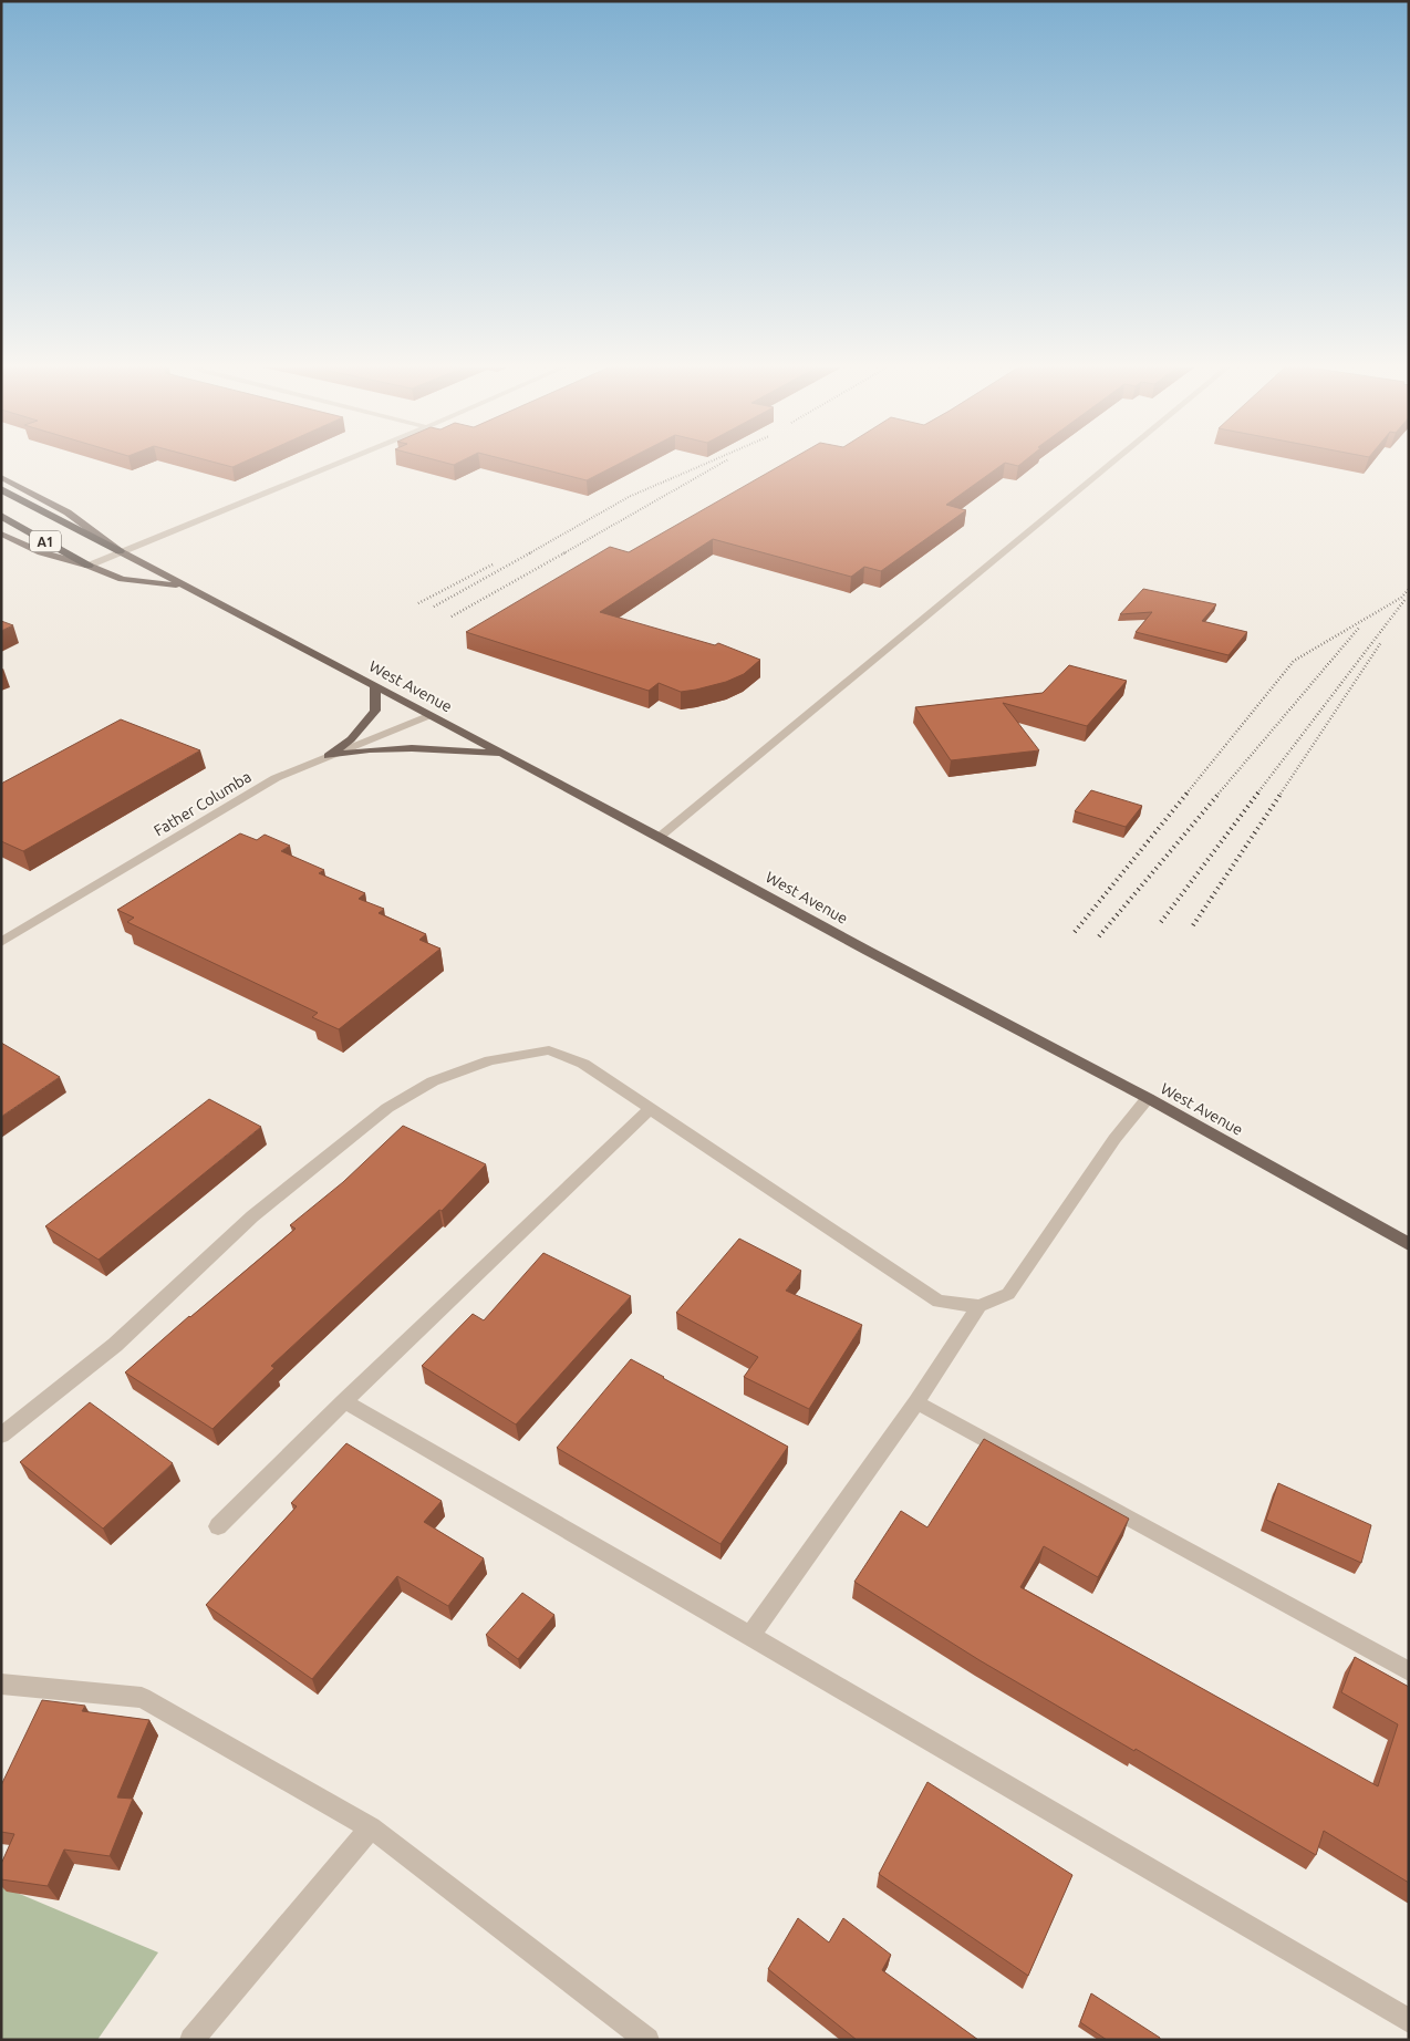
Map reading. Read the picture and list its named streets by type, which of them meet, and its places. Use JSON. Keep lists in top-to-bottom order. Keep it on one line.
{"streets":{"highway":["A1"],"main road":["West Avenue"],"street":["Father Columba"]},"crossings":[["A1","West Avenue"],["West Avenue","Father Columba"]]}
